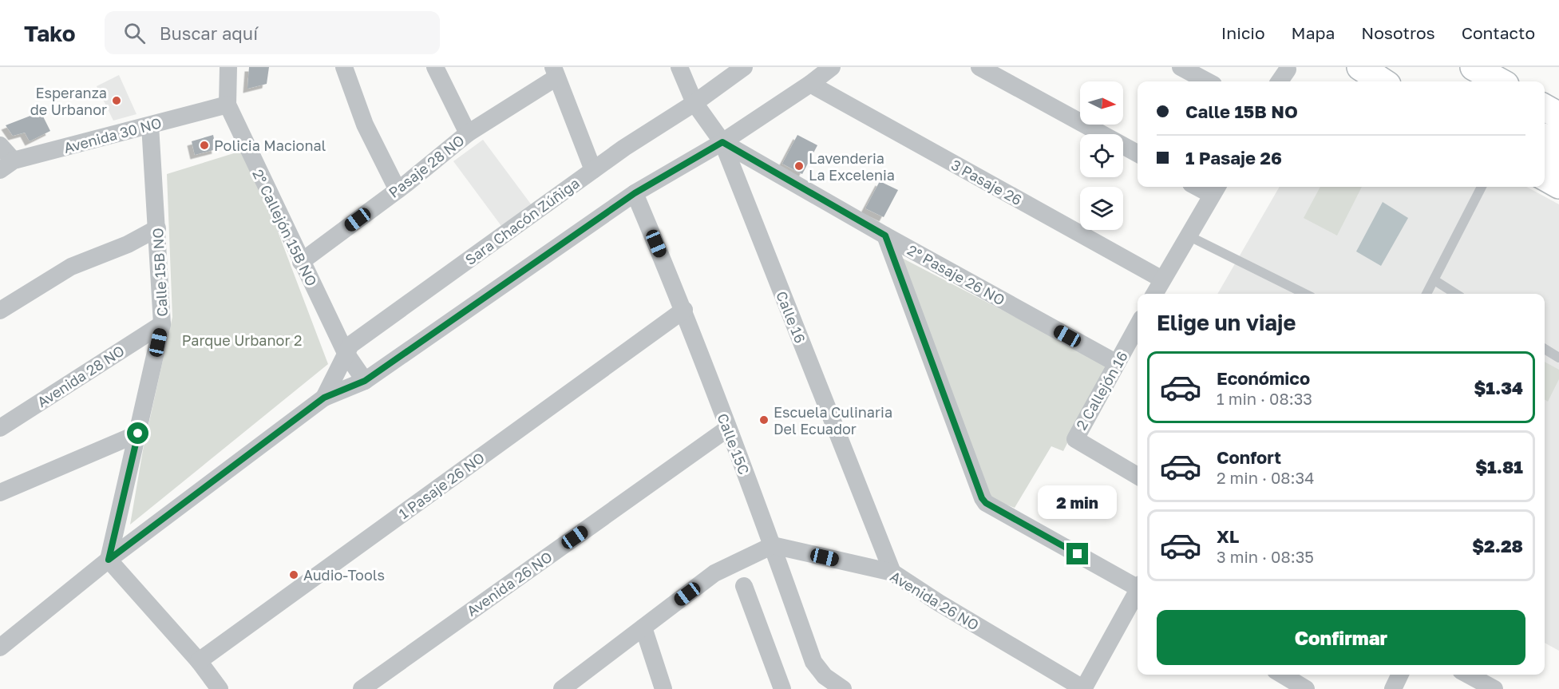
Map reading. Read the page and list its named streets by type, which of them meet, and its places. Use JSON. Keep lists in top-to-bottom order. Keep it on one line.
{"streets":{"street":["Avenida 30 NO","Pasaje 28 NO","3 Pasaje 26","Sara Chacón Zúñiga","2° Callejón 15B NO","Calle 15B NO","2° Pasaje 26 NO","Calle 16","Avenida 28 NO","2 Callejón 16","Calle 15C","1 Pasaje 26 NO","Avenida 26 NO"]},"crossings":[["Avenida 30 NO","2° Callejón 15B NO"],["Avenida 30 NO","Calle 15B NO"],["Pasaje 28 NO","2° Callejón 15B NO"],["3 Pasaje 26","Sara Chacón Zúñiga"],["Sara Chacón Zúñiga","2° Callejón 15B NO"],["Sara Chacón Zúñiga","Calle 15B NO"],["Sara Chacón Zúñiga","2° Pasaje 26 NO"],["Sara Chacón Zúñiga","Calle 16"],["Sara Chacón Zúñiga","Calle 15C"],["Calle 15B NO","Avenida 28 NO"],["2° Pasaje 26 NO","Calle 16"],["2° Pasaje 26 NO","2 Callejón 16"],["Calle 16","Avenida 26 NO"],["Calle 15C","1 Pasaje 26 NO"],["Calle 15C","Avenida 26 NO"]],"parks":["Parque Urbanor 2"],"places":["Esperanza de Urbanor","Policia Macional","Lavenderia La Excelenia","Escuela Culinaria Del Ecuador","Audio-Tools"],"north":"right","page":{"header":"Tako","search":"Buscar aquí","nav":["Inicio","Mapa","Nosotros","Contacto"],"banner":["Calle 15B NO","1 Pasaje 26"],"heading":"Elige un viaje","list":[{"name":"Económico","note":"1 min · 08:33","value":"$1.34"},{"name":"Confort","note":"2 min · 08:34","value":"$1.81"},{"name":"XL","note":"3 min · 08:35","value":"$2.28"}],"bubble":"2 min","buttons":"Confirmar"}}
